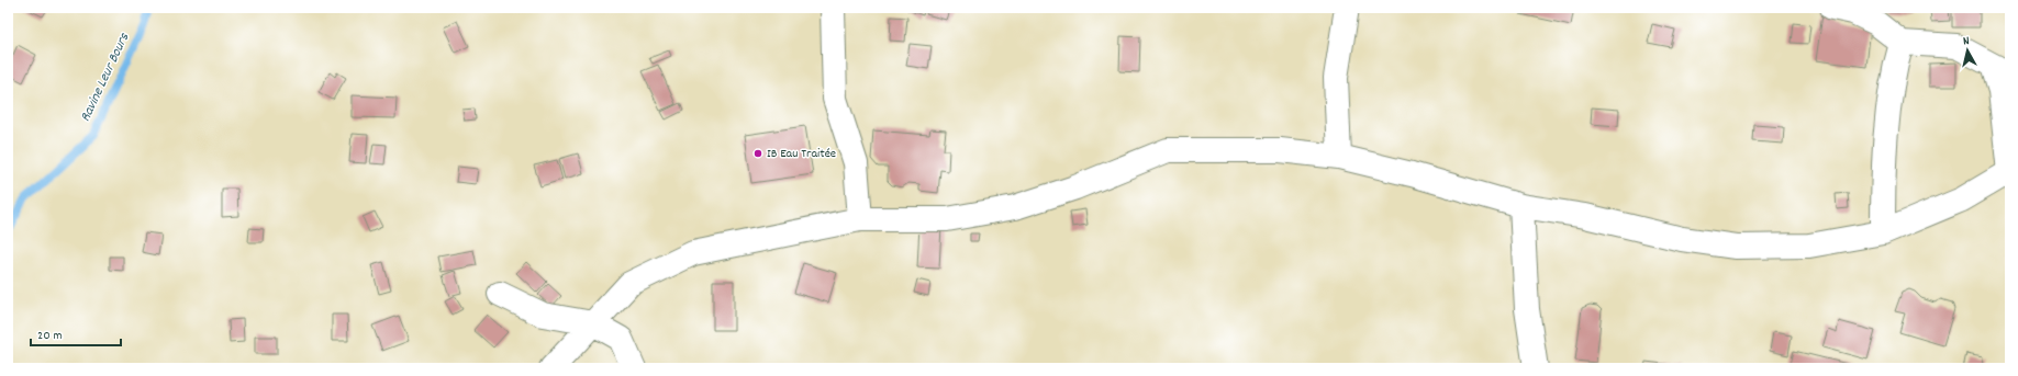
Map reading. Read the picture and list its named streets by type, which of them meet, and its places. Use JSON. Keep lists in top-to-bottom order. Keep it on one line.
{"water":["Ravine Leur Bours"],"places":["IB Eau Traitée"],"scale_bar":"20 m","north":"top"}
